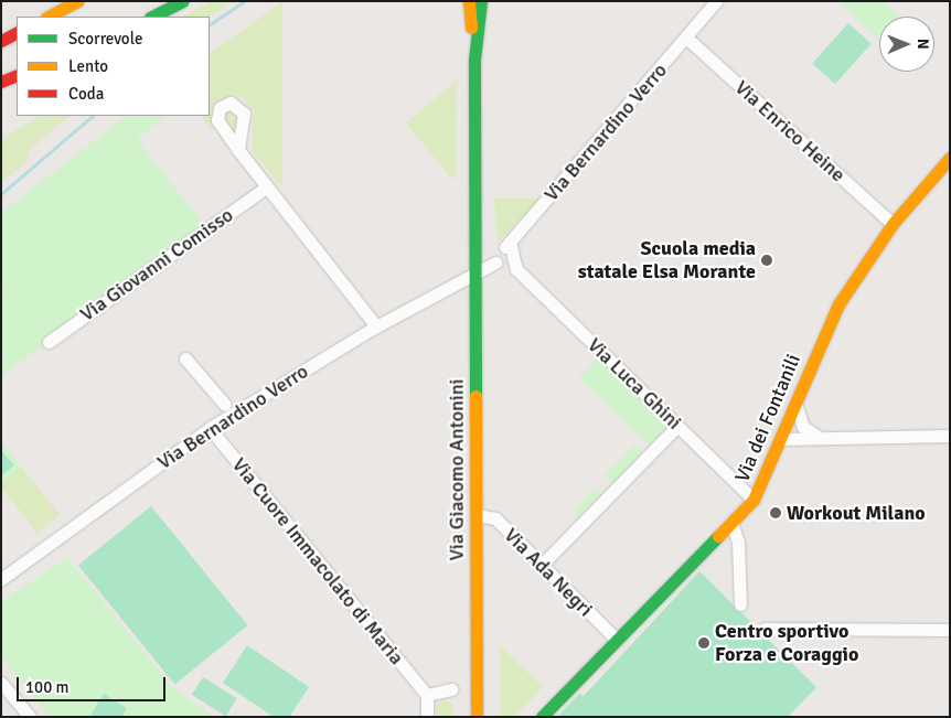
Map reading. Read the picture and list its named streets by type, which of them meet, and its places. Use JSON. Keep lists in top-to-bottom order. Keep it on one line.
{"streets":{"main road":["Via dei Fontanili","Via Giacomo Antonini"],"street":["Via Enrico Heine","Via Bernardino Verro","Via Giovanni Comisso","Via Luca Ghini","Via Cuore Immacolato di Maria","Via Ada Negri"]},"crossings":[["Via Enrico Heine","Via Bernardino Verro"],["Via Enrico Heine","Via dei Fontanili"],["Via Bernardino Verro","Via Giacomo Antonini"],["Via Bernardino Verro","Via Cuore Immacolato di Maria"],["Via Luca Ghini","Via dei Fontanili"],["Via dei Fontanili","Via Ada Negri"],["Via Giacomo Antonini","Via Ada Negri"]],"places":["Scuola media statale Elsa Morante","Workout Milano","Centro sportivo Forza e Coraggio"],"legend":["Scorrevole","Lento","Coda"],"scale_bar":"100 m","north":"right"}
